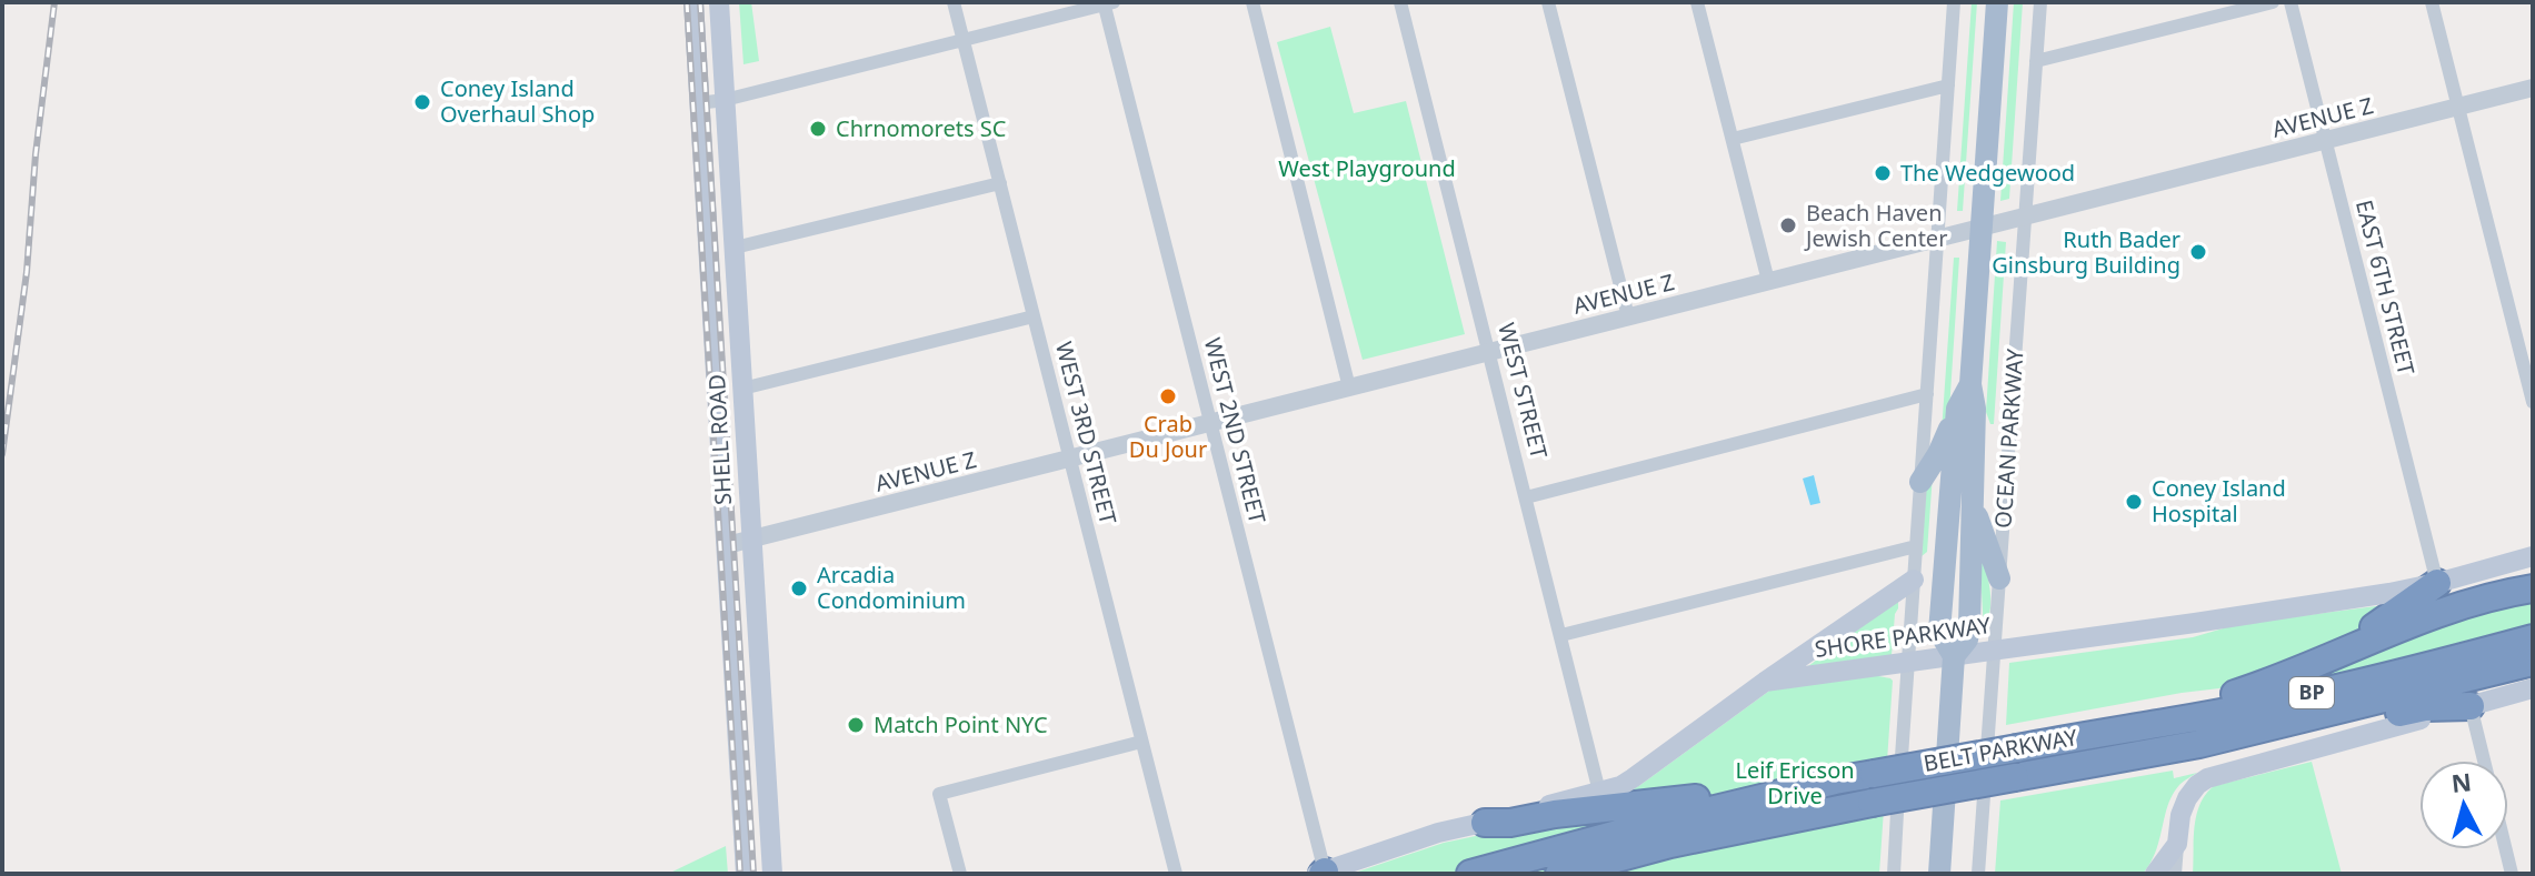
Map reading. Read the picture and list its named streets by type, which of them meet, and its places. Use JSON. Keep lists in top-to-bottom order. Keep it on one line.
{"streets":{"highway":["BP","BELT PARKWAY"],"main road":["OCEAN PARKWAY","SHELL ROAD","SHORE PARKWAY"],"street":["AVENUE Z","EAST 6TH STREET","WEST STREET","WEST 2ND STREET","WEST 3RD STREET"]},"crossings":[["AVENUE Z","EAST 6TH STREET"],["AVENUE Z","WEST STREET"],["AVENUE Z","WEST 2ND STREET"],["AVENUE Z","WEST 3RD STREET"],["AVENUE Z","OCEAN PARKWAY"],["AVENUE Z","SHELL ROAD"],["EAST 6TH STREET","SHORE PARKWAY"],["WEST STREET","SHORE PARKWAY"],["WEST 2ND STREET","SHORE PARKWAY"],["OCEAN PARKWAY","SHORE PARKWAY"]],"parks":["West Playground","Leif Ericson Drive"],"places":["Coney Island Overhaul Shop","Chrnomorets SC","The Wedgewood","Beach Haven Jewish Center","Ruth Bader Ginsburg Building","Crab Du Jour","Coney Island Hospital","Arcadia Condominium","Match Point NYC"],"north":"top"}
